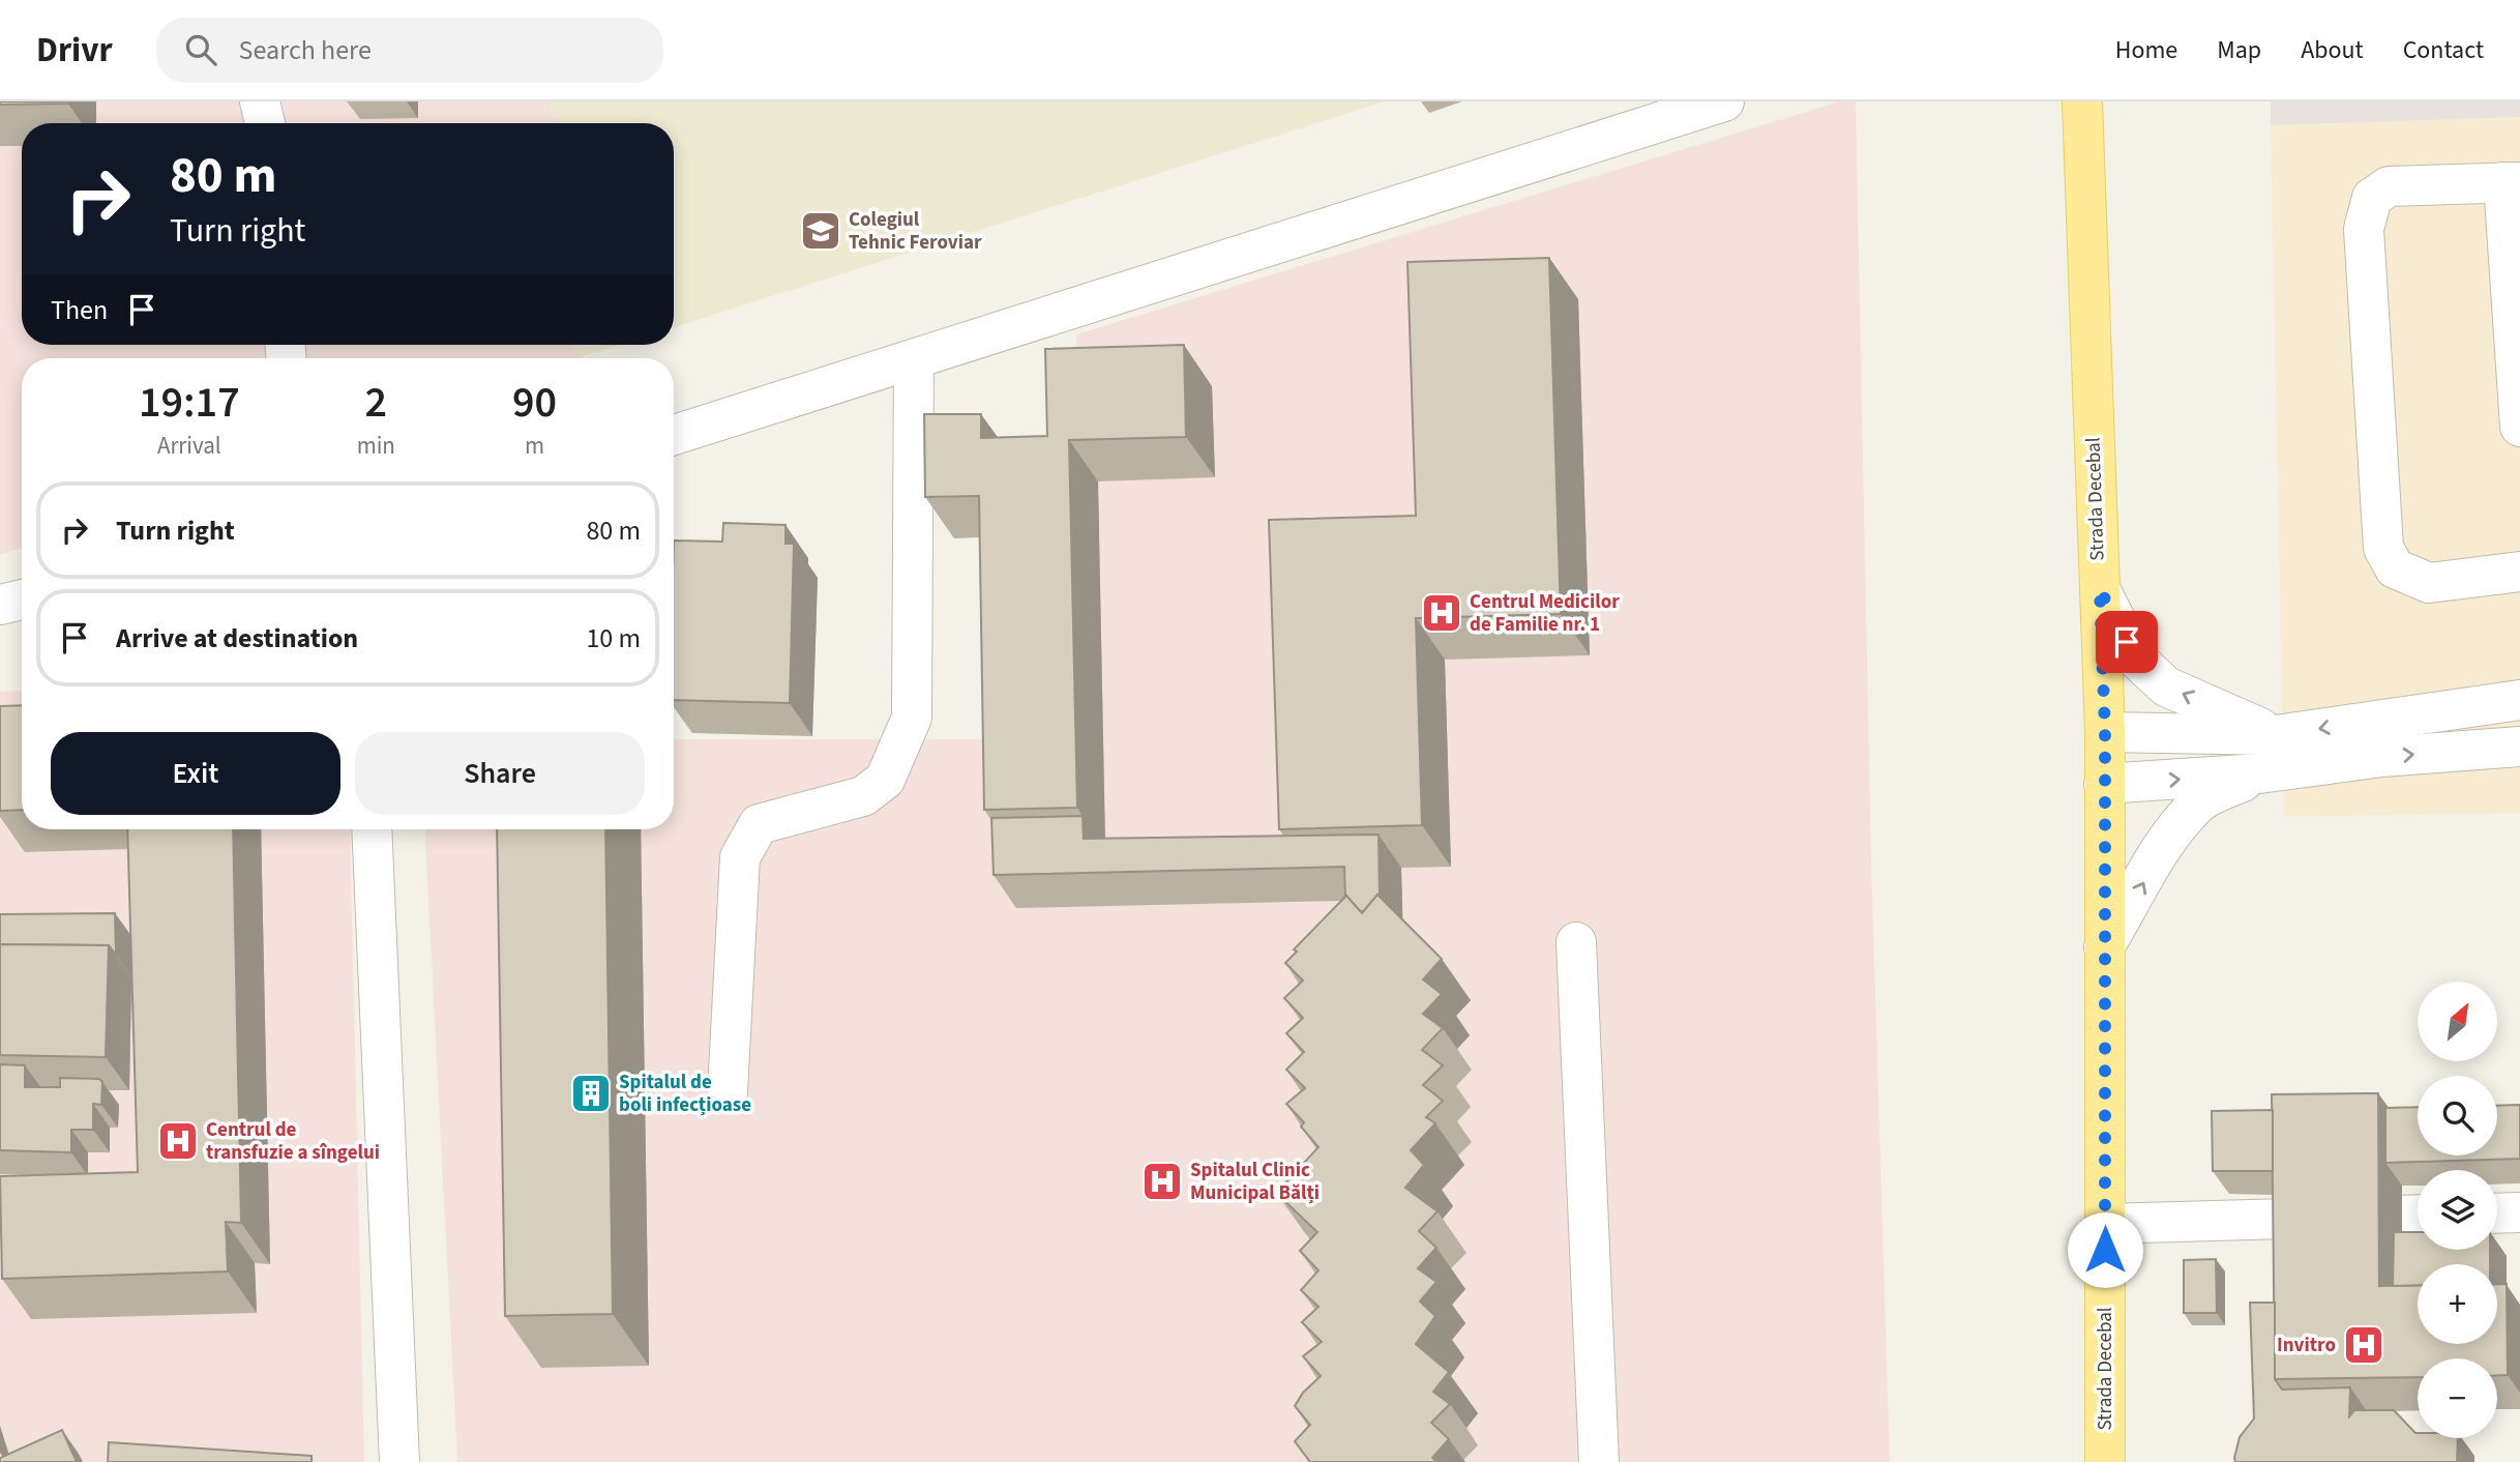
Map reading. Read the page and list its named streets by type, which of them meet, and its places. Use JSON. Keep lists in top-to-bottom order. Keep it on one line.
{"streets":{"main road":["Strada Decebal"]},"places":{"school or university":["Colegiul Tehnic Feroviar"],"hospital":["Centrul Medicilor de Familie nr. 1","Centrul de transfuzie a sîngelui","Spitalul Clinic Municipal Bălți","Invitro"],"building":["Spitalul de boli infecțioase"]},"north":"top right","page":{"header":"Drivr","search":"Search here","nav":["Home","Map","About","Contact"],"turn":["80 m","Turn right"],"then":"Then","eta":["19:17","Arrival","2","min","90","m"],"list":[{"name":"Turn right","value":"80 m"},{"name":"Arrive at destination","value":"10 m"}],"buttons":["Exit","Share"],"map_buttons":["+","−"]}}
